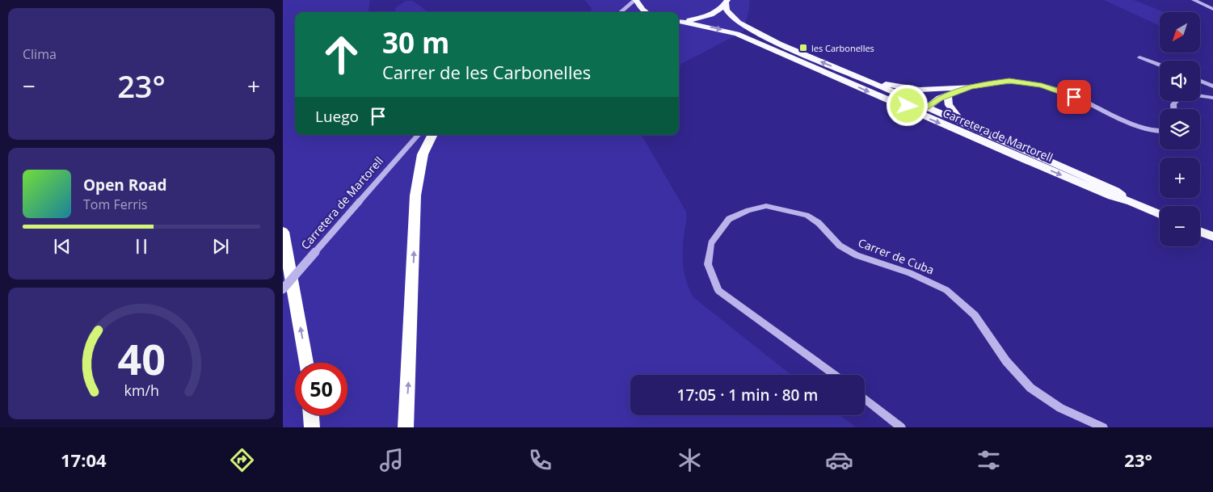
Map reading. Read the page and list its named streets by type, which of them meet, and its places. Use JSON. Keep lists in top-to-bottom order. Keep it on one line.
{"streets":{"main road":["Carretera de Martorell"],"street":["Carrer de Cuba"]},"places":{"transit":["les Carbonelles"]},"north":"bottom left","page":{"tile":"Clima","map_buttons":["+","−"],"turn":["30 m","Carrer de les Carbonelles"],"heat":["−","23°","+"],"then":"Luego","song":["Open Road","Tom Ferris"],"limit":"50","trip":"17:05 · 1 min · 80 m","tabs":["17:04","23°"],"gauge":["40","km/h"]}}
